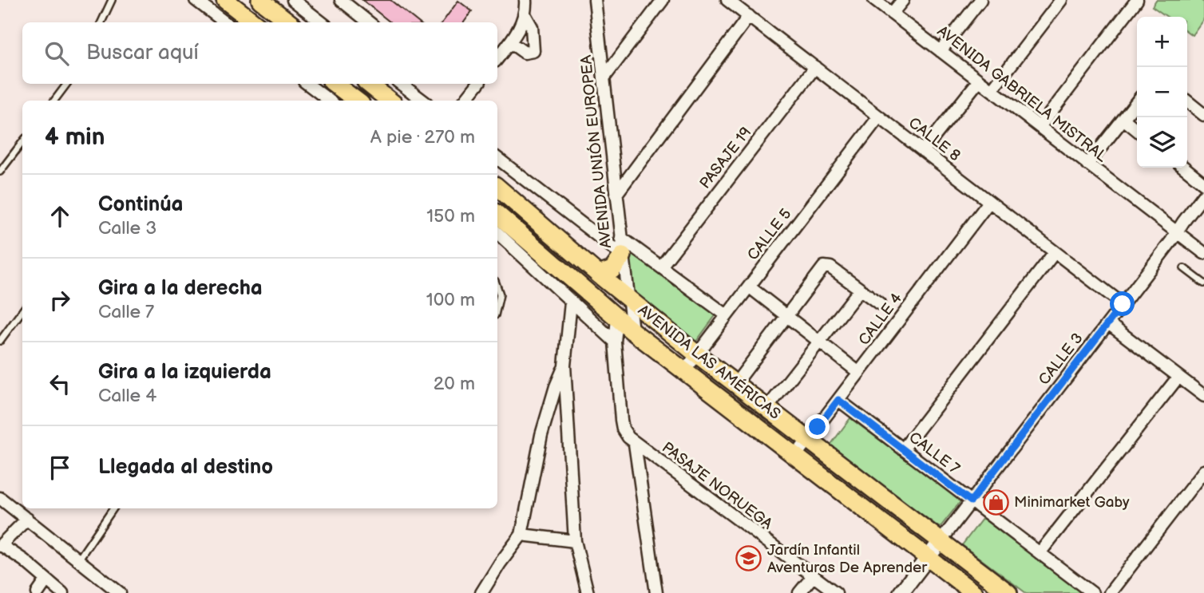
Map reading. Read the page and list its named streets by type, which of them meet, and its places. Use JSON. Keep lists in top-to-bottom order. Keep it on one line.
{"streets":{"main road":["AVENIDA LAS AMÉRICAS"],"street":["AVENIDA GABRIELA MISTRAL","CALLE 8","AVENIDA UNIÓN EUROPEA","PASAJE 19","CALLE 5","CALLE 4","CALLE 3","CALLE 7","PASAJE NORUEGA"]},"crossings":[["AVENIDA GABRIELA MISTRAL","CALLE 3"],["CALLE 8","PASAJE 19"],["CALLE 8","CALLE 5"],["CALLE 8","CALLE 4"],["CALLE 8","CALLE 3"],["AVENIDA UNIÓN EUROPEA","AVENIDA LAS AMÉRICAS"],["CALLE 5","AVENIDA LAS AMÉRICAS"],["CALLE 4","AVENIDA LAS AMÉRICAS"],["CALLE 4","CALLE 7"],["CALLE 3","AVENIDA LAS AMÉRICAS"],["CALLE 3","CALLE 7"]],"places":{"shop":["Minimarket Gaby"],"school or university":["Jardín Infantil Aventuras De Aprender"]},"page":{"map_buttons":["+","−"],"search":"Buscar aquí","heading":["4 min","A pie · 270 m"],"list":[["Continúa","Calle 3","150 m"],["Gira a la derecha","Calle 7","100 m"],["Gira a la izquierda","Calle 4","20 m"],"Llegada al destino"]}}
